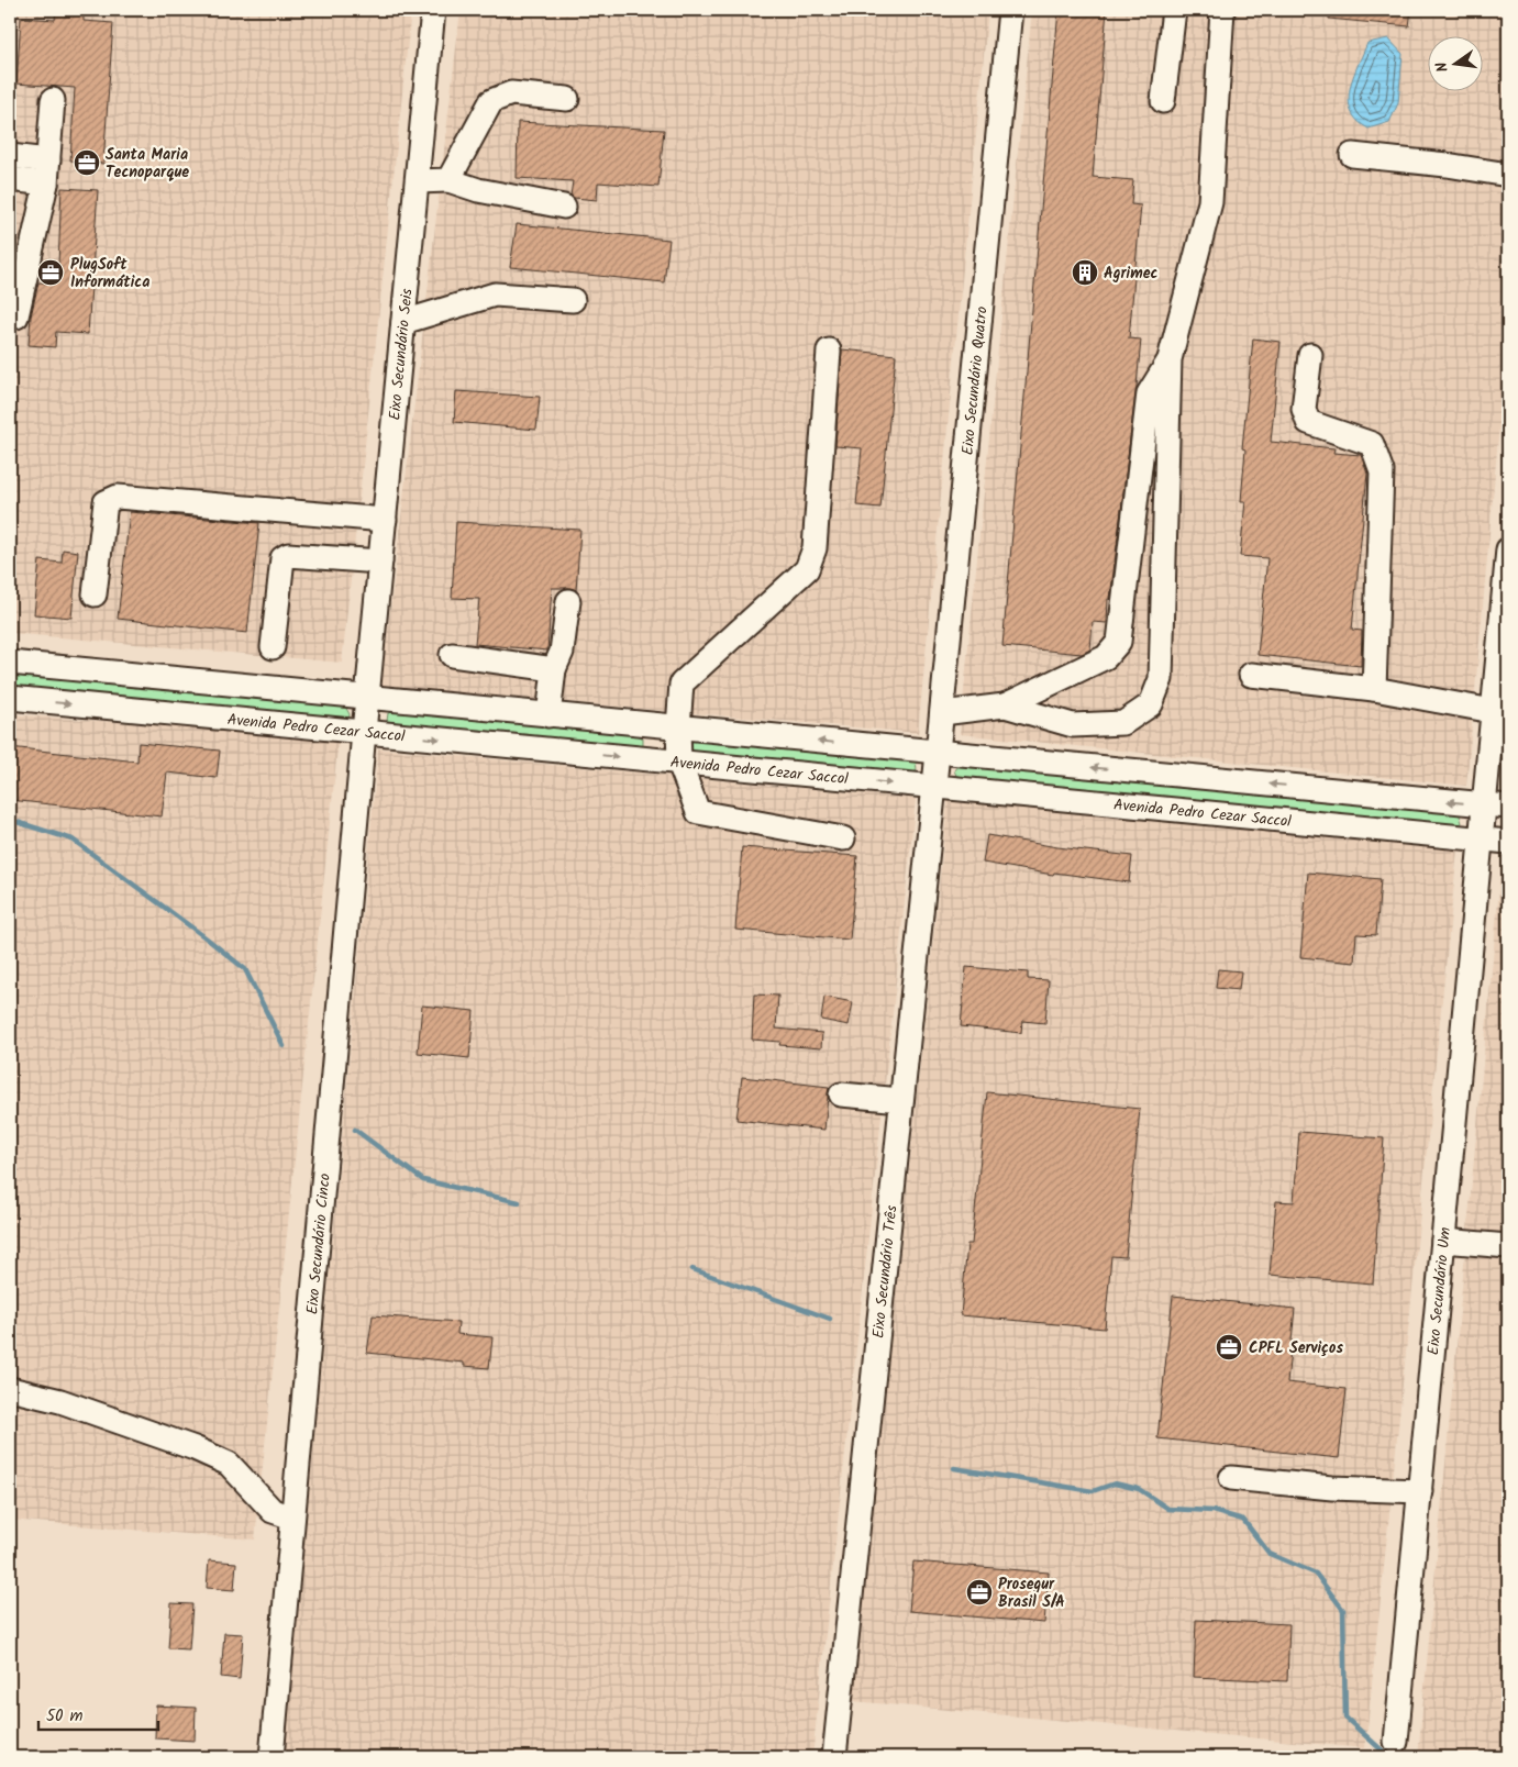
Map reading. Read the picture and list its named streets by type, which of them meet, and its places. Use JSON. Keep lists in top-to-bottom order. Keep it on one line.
{"streets":{"street":["Eixo Secundário Seis","Eixo Secundário Quatro","Avenida Pedro Cezar Saccol","Eixo Secundário Cinco","Eixo Secundário Três","Eixo Secundário Um"]},"crossings":[["Eixo Secundário Seis","Eixo Secundário Cinco"],["Eixo Secundário Quatro","Avenida Pedro Cezar Saccol"],["Eixo Secundário Quatro","Eixo Secundário Três"],["Avenida Pedro Cezar Saccol","Eixo Secundário Cinco"],["Avenida Pedro Cezar Saccol","Eixo Secundário Três"],["Avenida Pedro Cezar Saccol","Eixo Secundário Um"]],"places":{"office":["Santa Maria Tecnoparque","PlugSoft Informática","CPFL Serviços","Prosegur Brasil S/A"],"building":["Agrimec"]},"scale_bar":"50 m","north":"left"}
